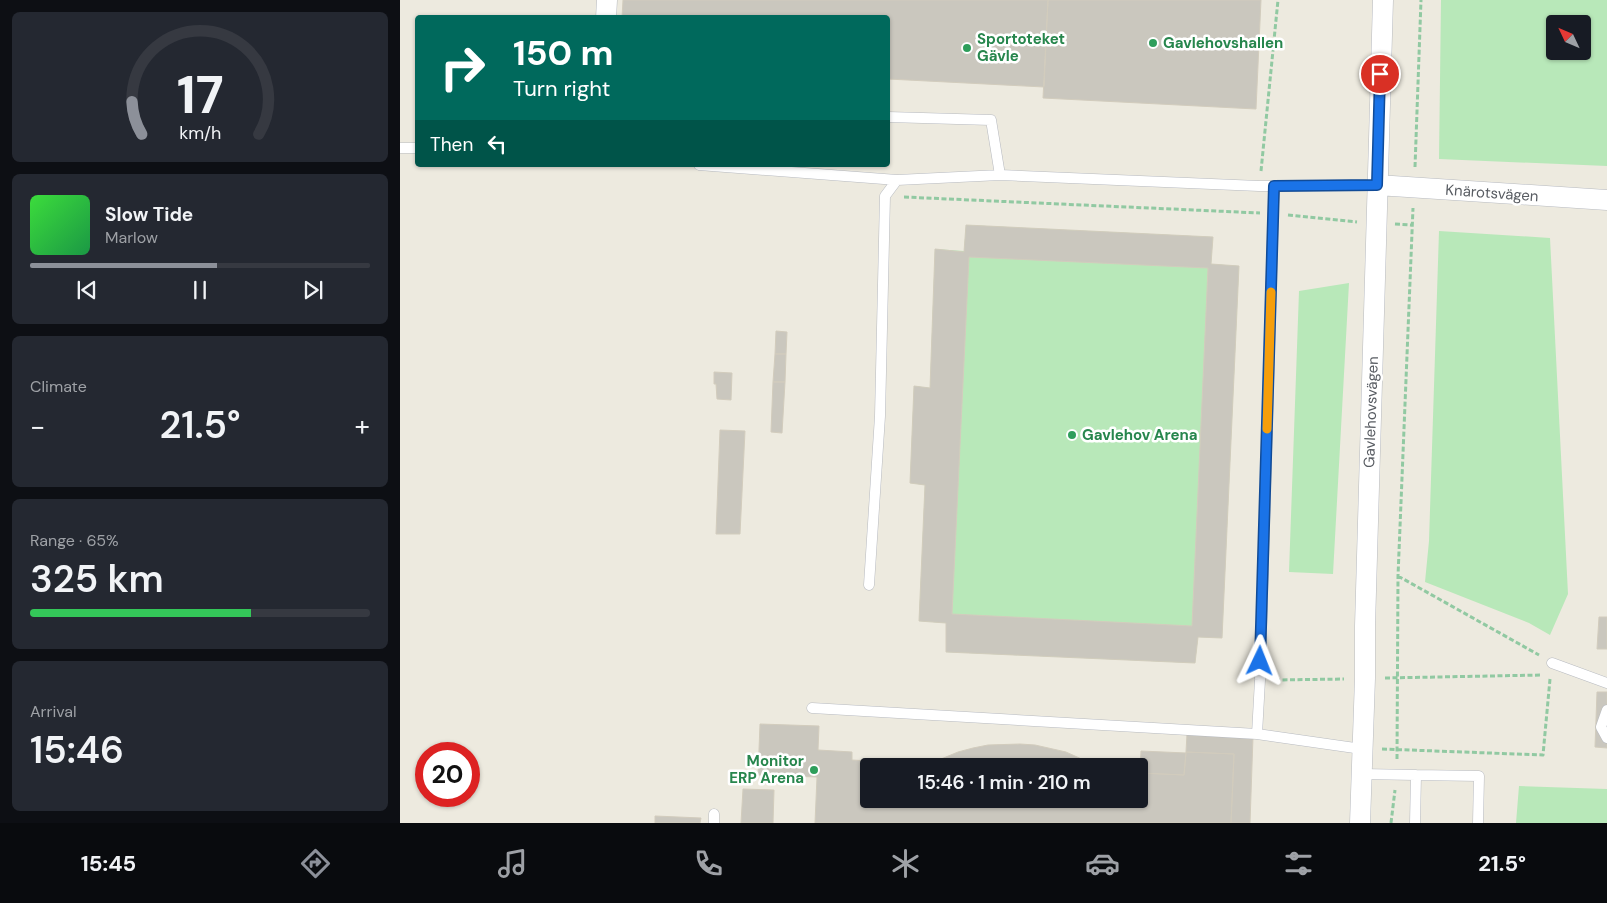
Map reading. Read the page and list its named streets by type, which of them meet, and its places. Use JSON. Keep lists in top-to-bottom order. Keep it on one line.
{"streets":{"street":["Knärotsvägen","Gavlehovsvägen"]},"crossings":[["Knärotsvägen","Gavlehovsvägen"]],"places":["Gavlehovshallen","Sportoteket Gävle","Gavlehov Arena","Monitor ERP Arena"],"north":"top left","page":{"turn":["150 m","Turn right"],"then":"Then","song":["Slow Tide","Marlow"],"tile":["Climate",["Range · 65%","325 km"],["Arrival","15:46"]],"heat":["−","21.5°","+"],"limit":"20","trip":"15:46 · 1 min · 210 m","tabs":["15:45","21.5°"],"gauge":["17","km/h"]}}
